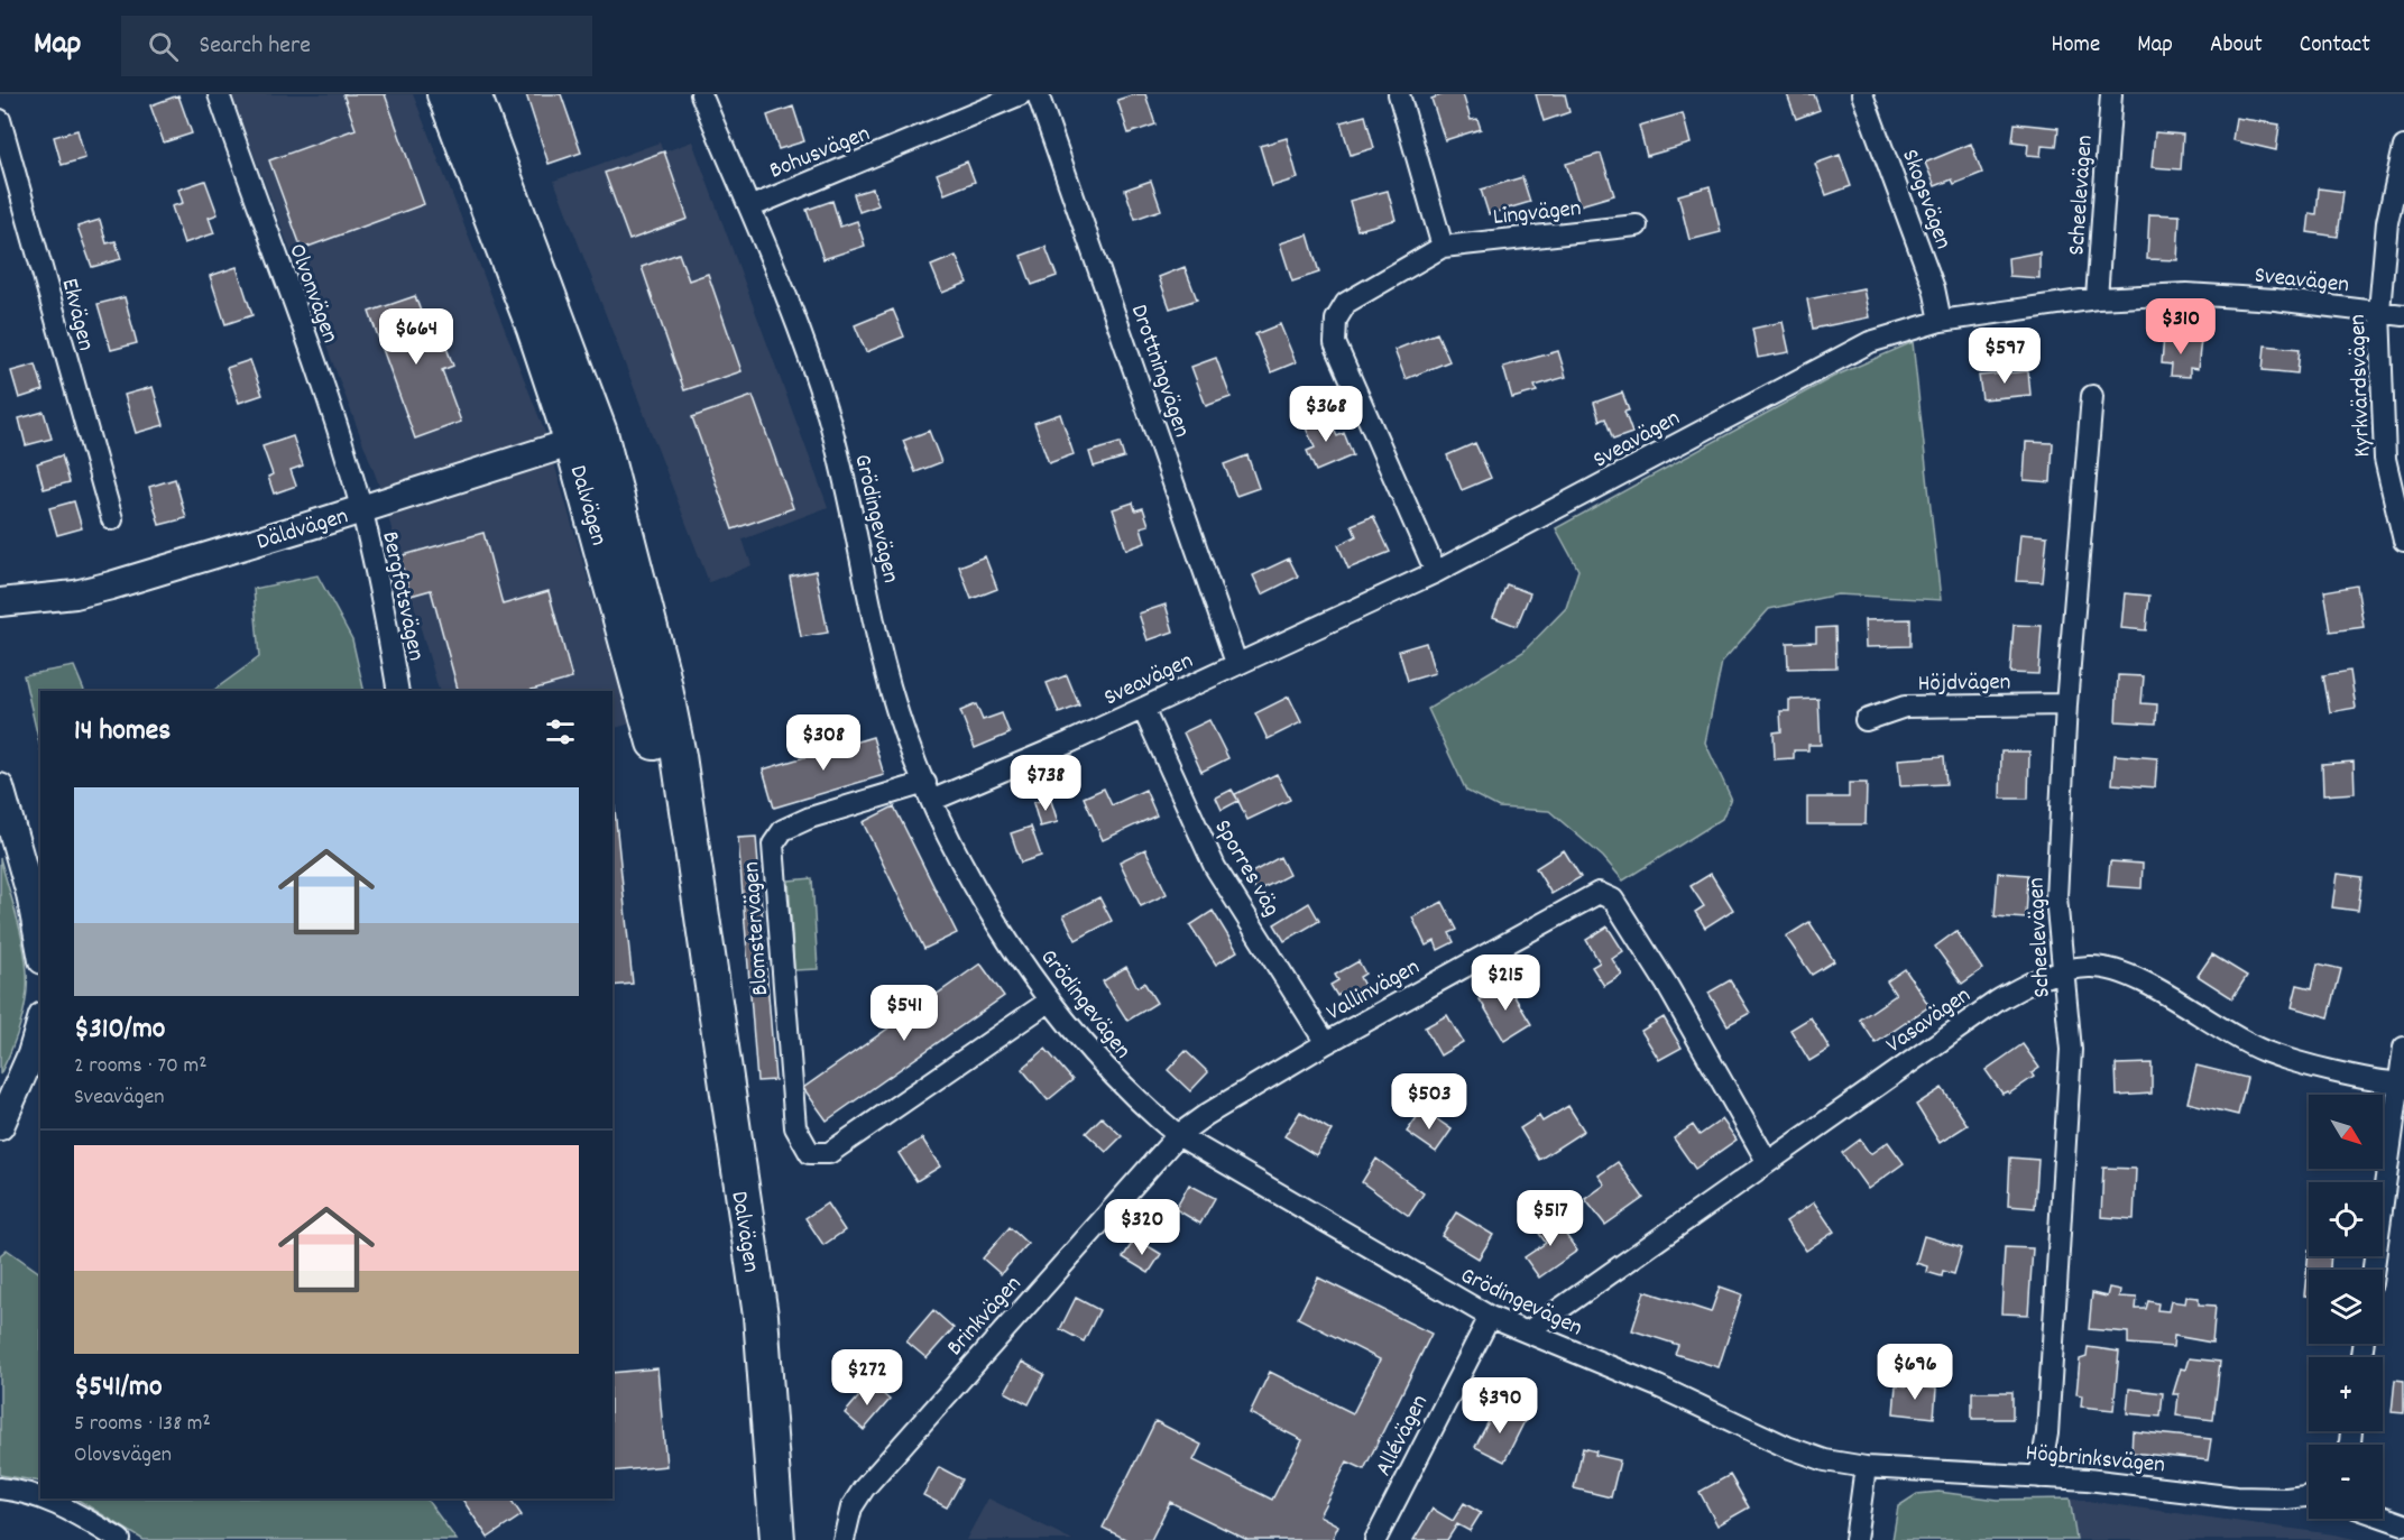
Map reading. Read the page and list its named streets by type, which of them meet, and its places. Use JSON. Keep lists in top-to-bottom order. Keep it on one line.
{"streets":{"main road":["Dalvägen"],"street":["Bohusvägen","Scheelevägen","Skogsvägen","Lingvägen","Sveavägen","Olvonvägen","Ekvägen","Drottningvägen","Kyrkvärdsvägen","Grödingevägen","Däldvägen","Bergfotsvägen","Höjdvägen","Sporres väg","Blomstervägen","Vallinvägen","Vasavägen","Brinkvägen","Allévägen","Högbrinksvägen"]},"crossings":[["Bohusvägen","Grödingevägen"],["Scheelevägen","Sveavägen"],["Scheelevägen","Höjdvägen"],["Scheelevägen","Vasavägen"],["Scheelevägen","Högbrinksvägen"],["Skogsvägen","Sveavägen"],["Sveavägen","Drottningvägen"],["Sveavägen","Kyrkvärdsvägen"],["Sveavägen","Grödingevägen"],["Sveavägen","Sporres väg"],["Sveavägen","Blomstervägen"],["Olvonvägen","Däldvägen"],["Olvonvägen","Bergfotsvägen"],["Dalvägen","Däldvägen"],["Grödingevägen","Blomstervägen"],["Grödingevägen","Vallinvägen"],["Grödingevägen","Vasavägen"],["Grödingevägen","Brinkvägen"],["Grödingevägen","Allévägen"],["Grödingevägen","Högbrinksvägen"],["Däldvägen","Bergfotsvägen"],["Sporres väg","Vallinvägen"],["Vallinvägen","Vasavägen"],["Vallinvägen","Brinkvägen"]],"north":"bottom right","page":{"header":"Map","search":"Search here","nav":["Home","Map","About","Contact"],"price":["$310","$664","$597","$368","$308","$738","$215","$541","$503","$517","$320","$696","$272","$390"],"heading":"14 homes","list":[{"name":"$310/mo","note":"2 rooms · 70 m² · Sveavägen"},{"name":"$541/mo","note":"5 rooms · 138 m² · Olovsvägen"}],"map_buttons":["+","−"]}}
